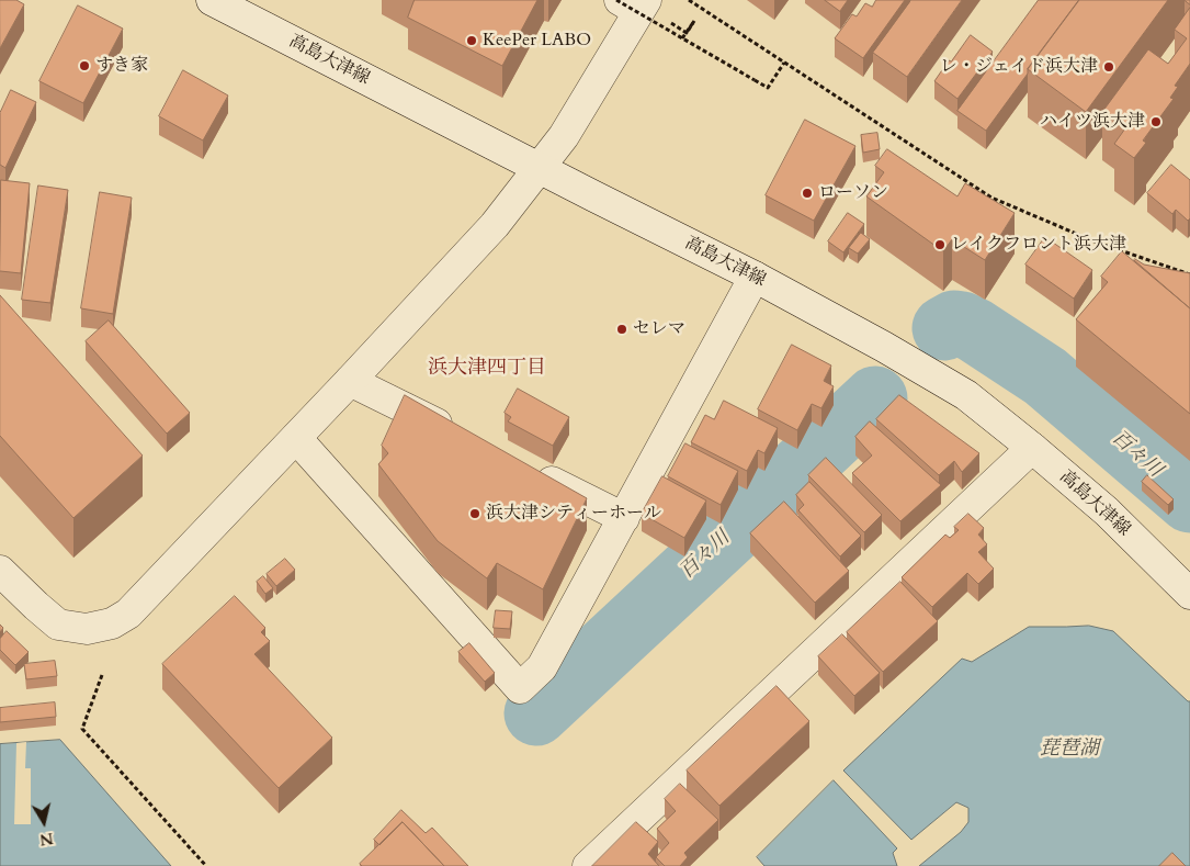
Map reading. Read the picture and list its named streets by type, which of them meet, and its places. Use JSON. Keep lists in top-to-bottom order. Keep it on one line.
{"streets":{"street":["高島大津線"]},"districts":["浜大津四丁目"],"water":["百々川","琵琶湖"],"places":["KeePer LABO","すき家","レ・ジェイド浜大津","ハイツ浜大津","ローソン","レイクフロント浜大津","セレマ","浜大津シティーホール"],"north":"bottom"}
